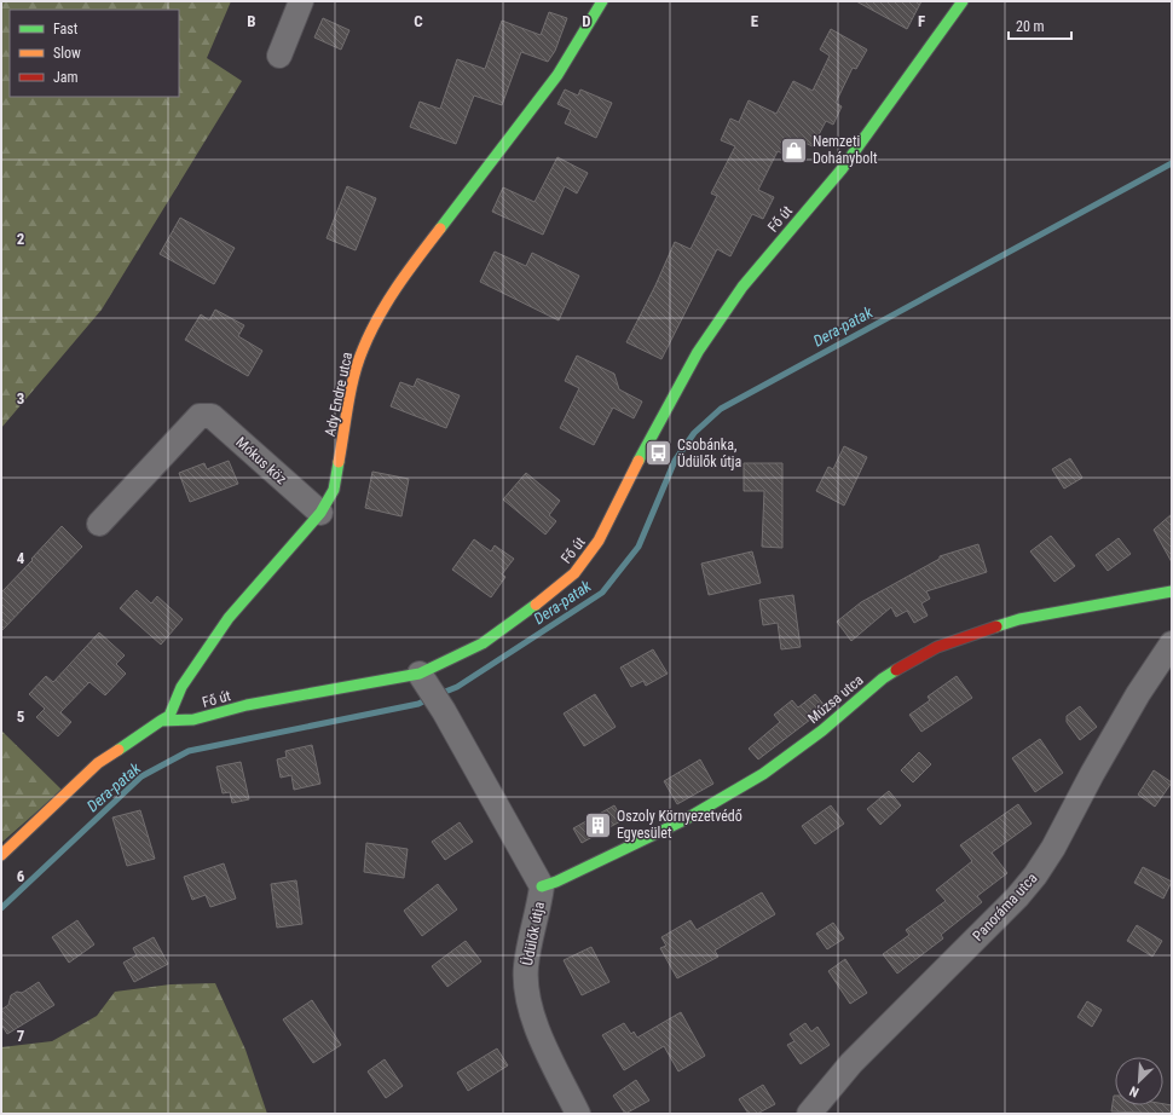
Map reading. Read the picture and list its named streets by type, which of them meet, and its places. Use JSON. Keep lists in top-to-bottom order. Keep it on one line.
{"streets":{"street":["Fő út","Ady Endre utca","Mókus köz","Múzsa utca","Panoráma utca","Üdülők útja"]},"crossings":[["Fő út","Ady Endre utca"],["Fő út","Üdülők útja"],["Ady Endre utca","Mókus köz"],["Múzsa utca","Üdülők útja"]],"water":["Dera-patak"],"places":{"shop":["Nemzeti Dohánybolt"],"bus stop":["Csobánka, Üdülők útja"],"building":["Oszoly Környezetvédő Egyesület"]},"legend":["Fast","Slow","Jam"],"scale_bar":"20 m","north":"bottom left","grid":{"columns":["B","C","D","E","F"],"rows":["2","3","4","5","6","7"]}}
